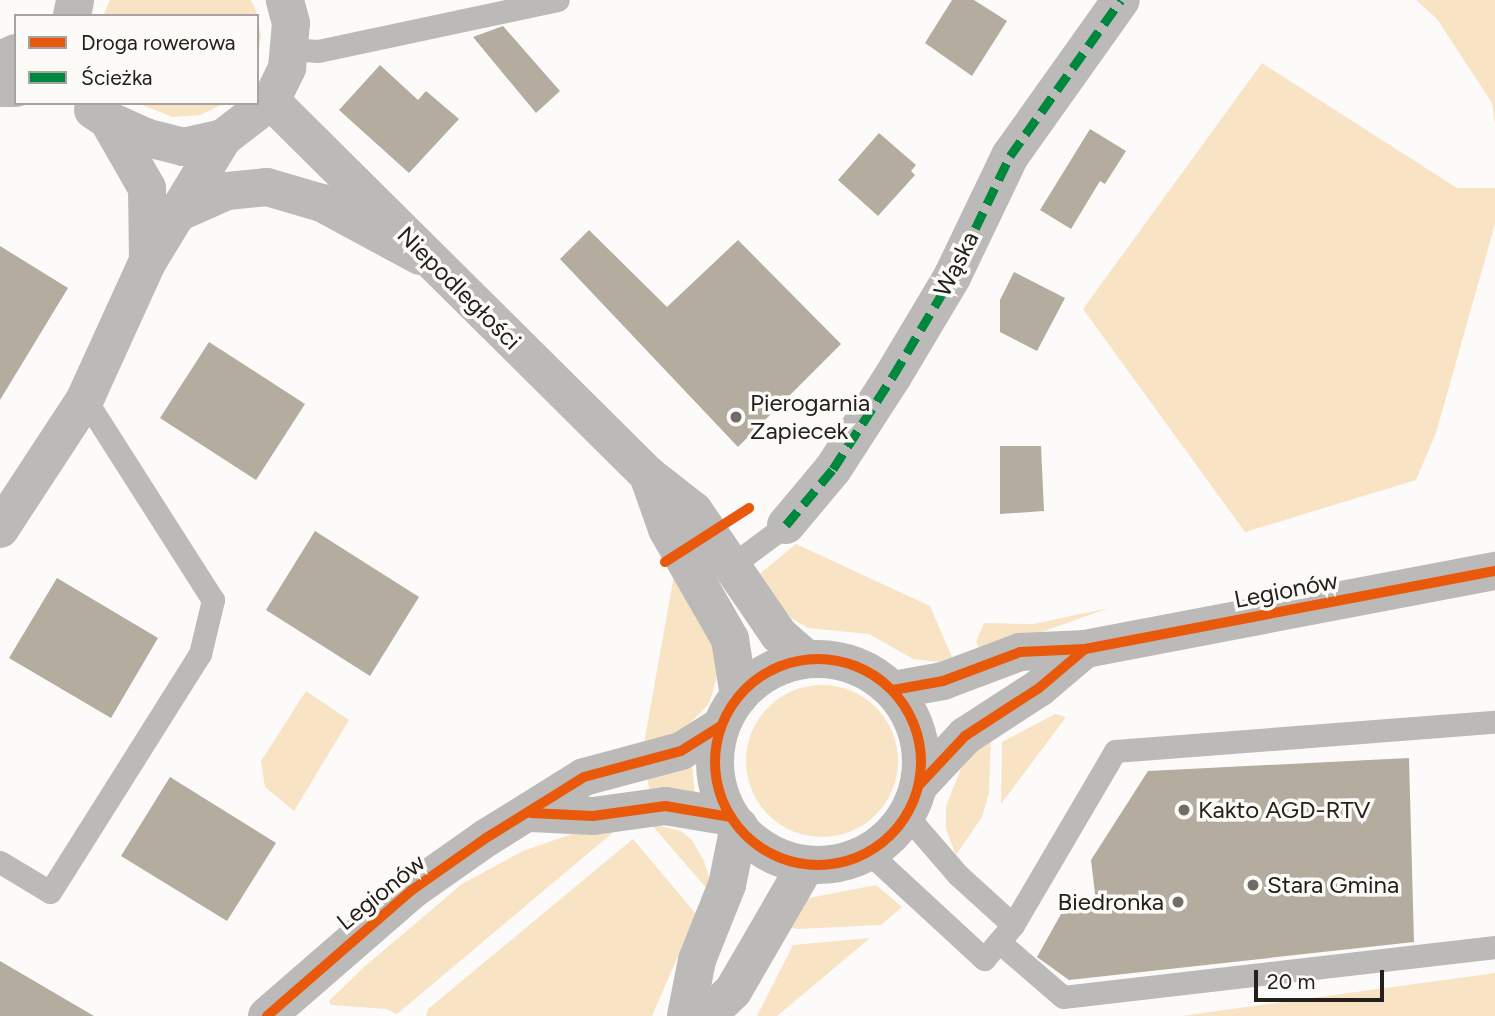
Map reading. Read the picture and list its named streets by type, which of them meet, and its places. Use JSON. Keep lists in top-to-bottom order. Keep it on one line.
{"streets":{"street":["Wąska","Niepodległości","Legionów"]},"crossings":[["Niepodległości","Legionów"]],"places":["Pierogarnia Zapiecek","Kakto AGD-RTV","Stara Gmina","Biedronka"],"legend":["Droga rowerowa","Ścieżka"],"scale_bar":"20 m"}
